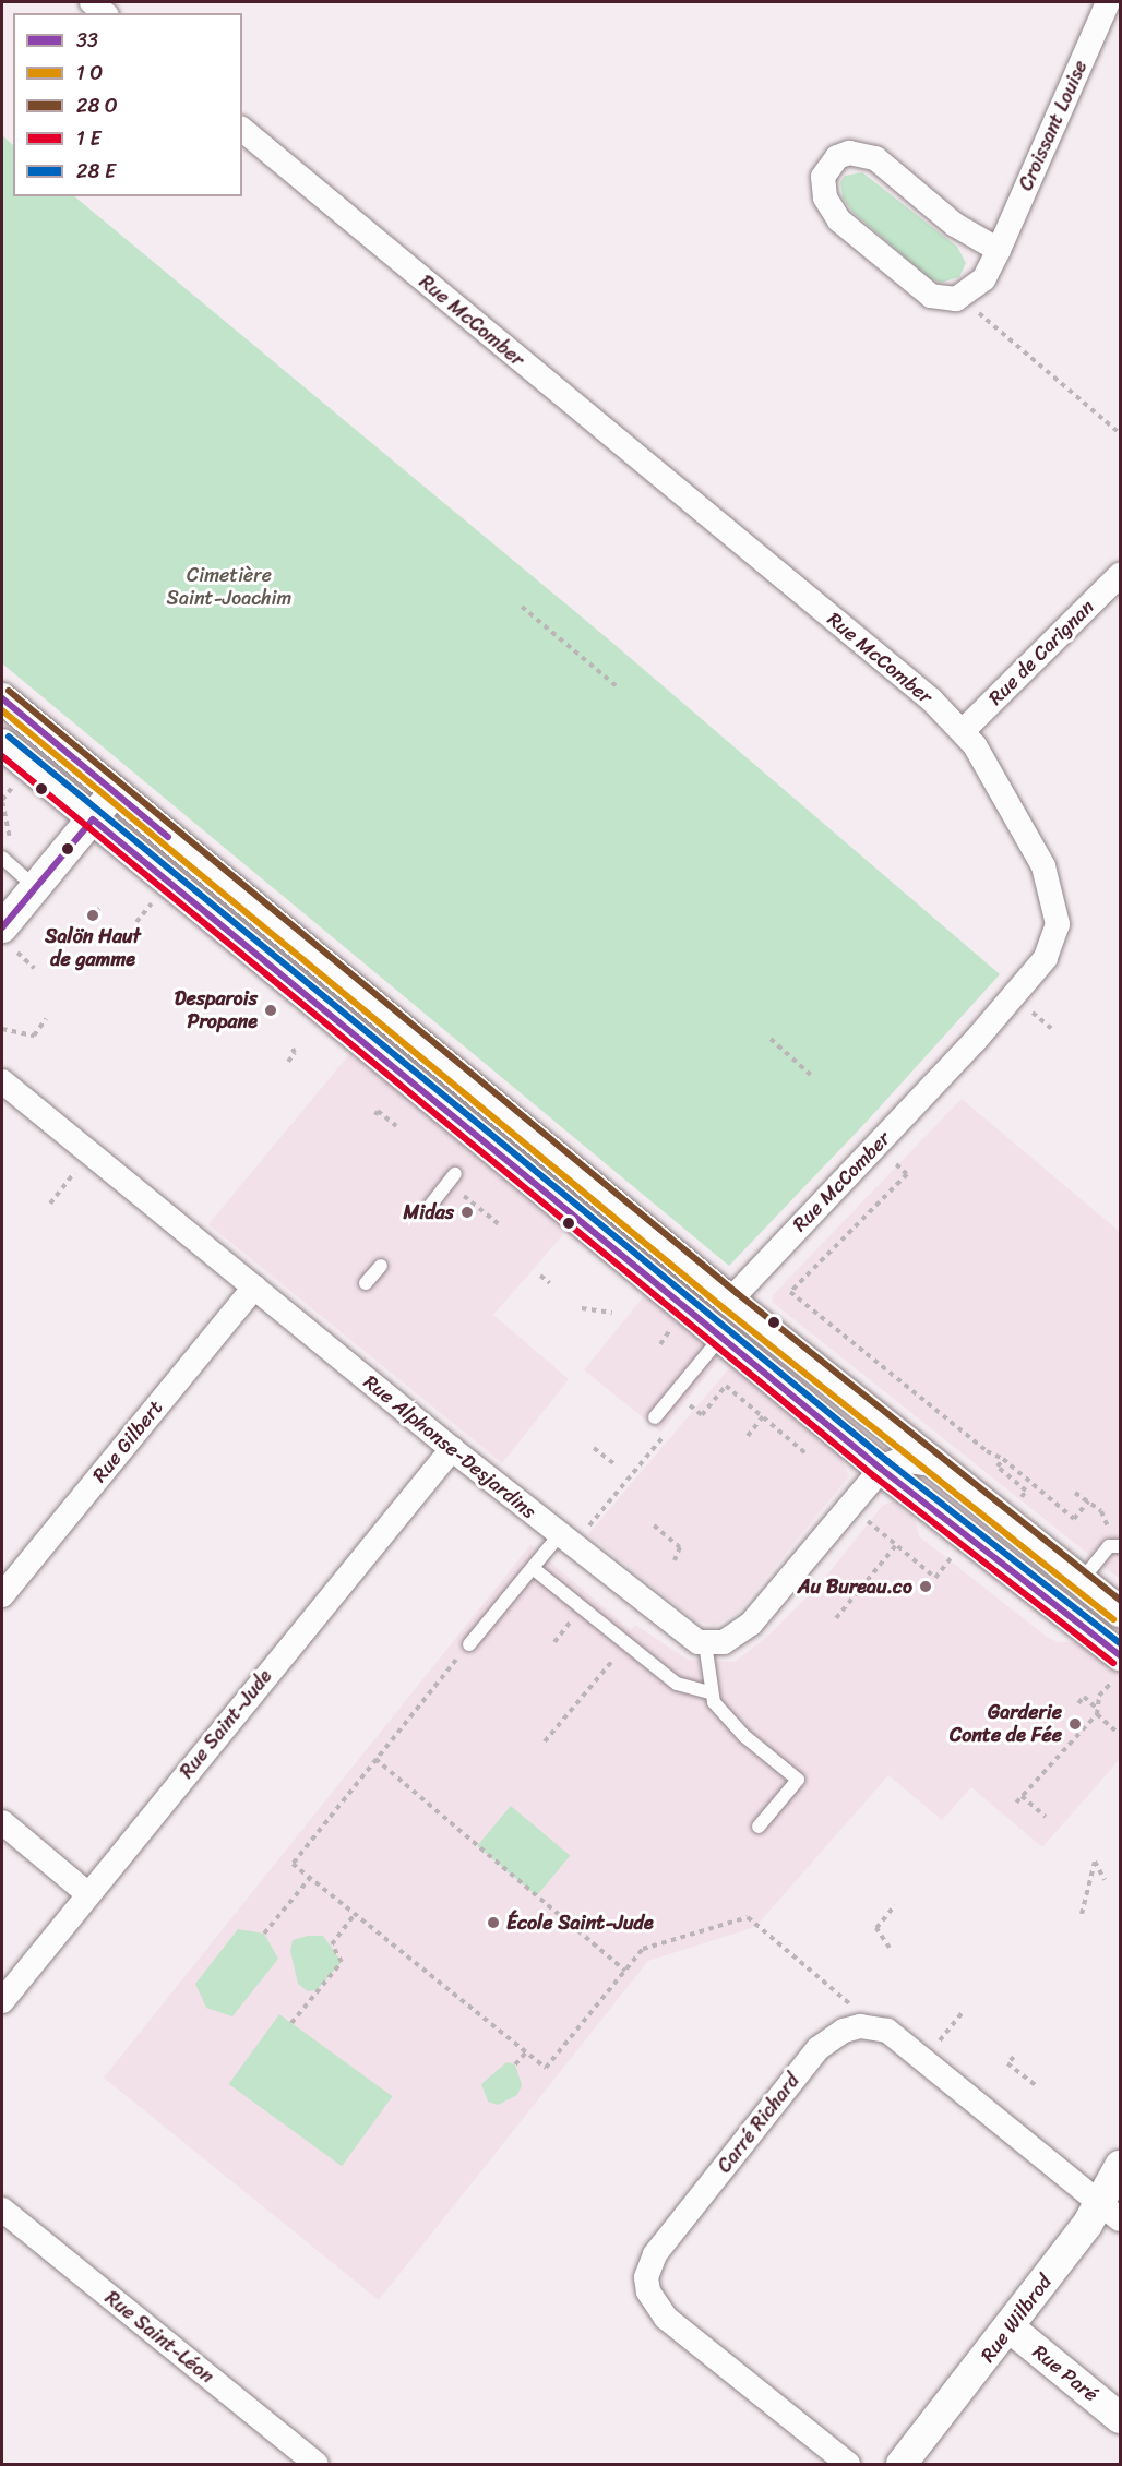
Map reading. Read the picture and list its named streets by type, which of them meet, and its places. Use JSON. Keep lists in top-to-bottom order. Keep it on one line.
{"streets":{"street":["Croissant Louise","Rue McComber","Rue de Carignan","Rue Gilbert","Rue Alphonse-Desjardins","Rue Saint-Jude","Carré Richard","Rue Wilbrod","Rue Saint-Léon","Rue Paré"]},"crossings":[["Rue McComber","Rue de Carignan"],["Rue Gilbert","Rue Alphonse-Desjardins"],["Rue Alphonse-Desjardins","Rue Saint-Jude"],["Carré Richard","Rue Wilbrod"],["Rue Wilbrod","Rue Paré"]],"parks":["Cimetière Saint-Joachim"],"places":["Salön Haut de gamme","Desparois Propane","Midas","Au Bureau.co","Garderie Conte de Fée","École Saint-Jude"],"lines":["transit line 33"],"legend":["33","1 O","28 O","1 E","28 E"]}
